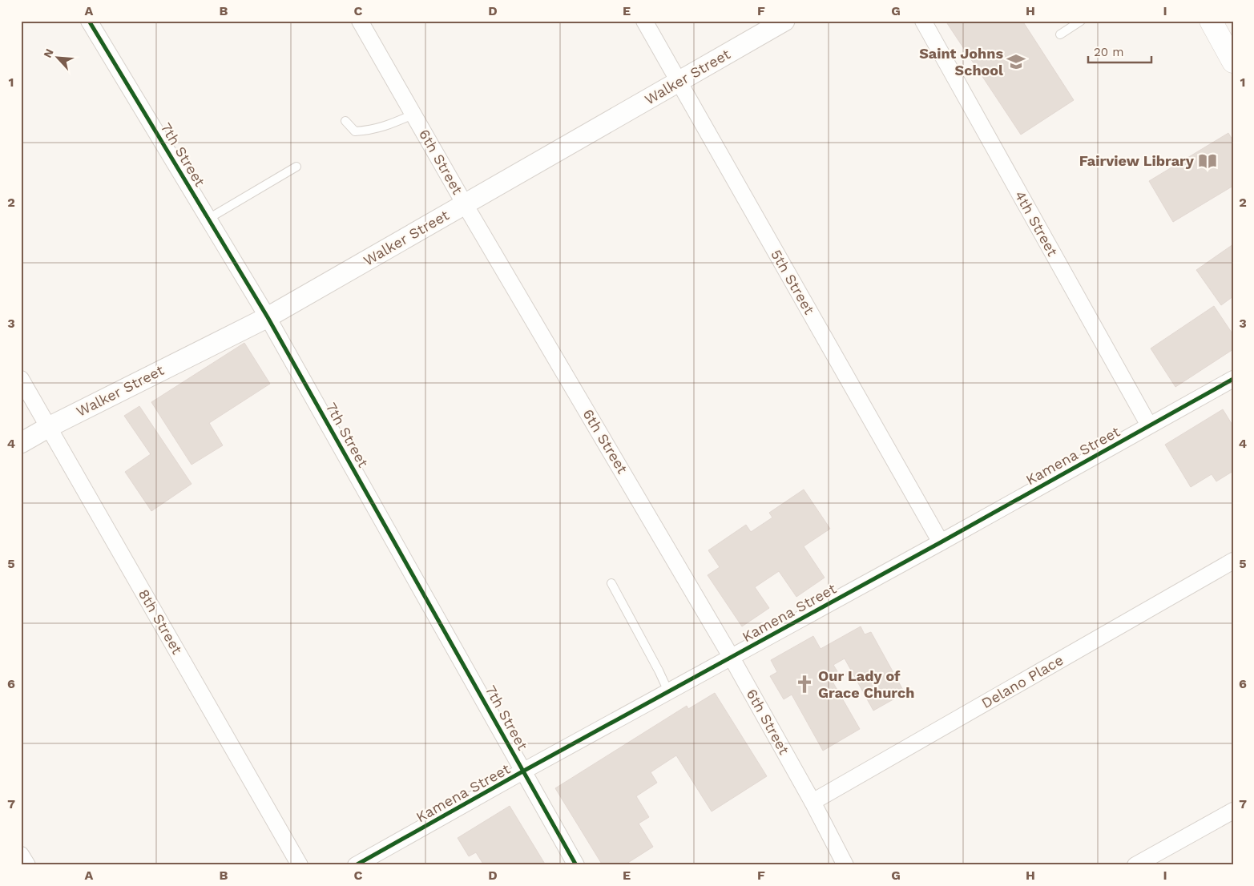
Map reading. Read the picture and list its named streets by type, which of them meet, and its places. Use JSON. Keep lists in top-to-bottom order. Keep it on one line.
{"streets":{"street":["Walker Street","7th Street","6th Street","4th Street","5th Street","Kamena Street","8th Street","Delano Place"]},"crossings":[["Walker Street","7th Street"],["Walker Street","6th Street"],["Walker Street","5th Street"],["Walker Street","8th Street"],["7th Street","Kamena Street"],["6th Street","Kamena Street"],["6th Street","Delano Place"],["4th Street","Kamena Street"],["5th Street","Kamena Street"]],"places":{"school or university":["Saint Johns School"],"library":["Fairview Library"],"church":["Our Lady of Grace Church"]},"scale_bar":"20 m","north":"top left","grid":{"columns":["A","B","C","D","E","F","G","H","I"],"rows":["1","2","3","4","5","6","7"]}}
